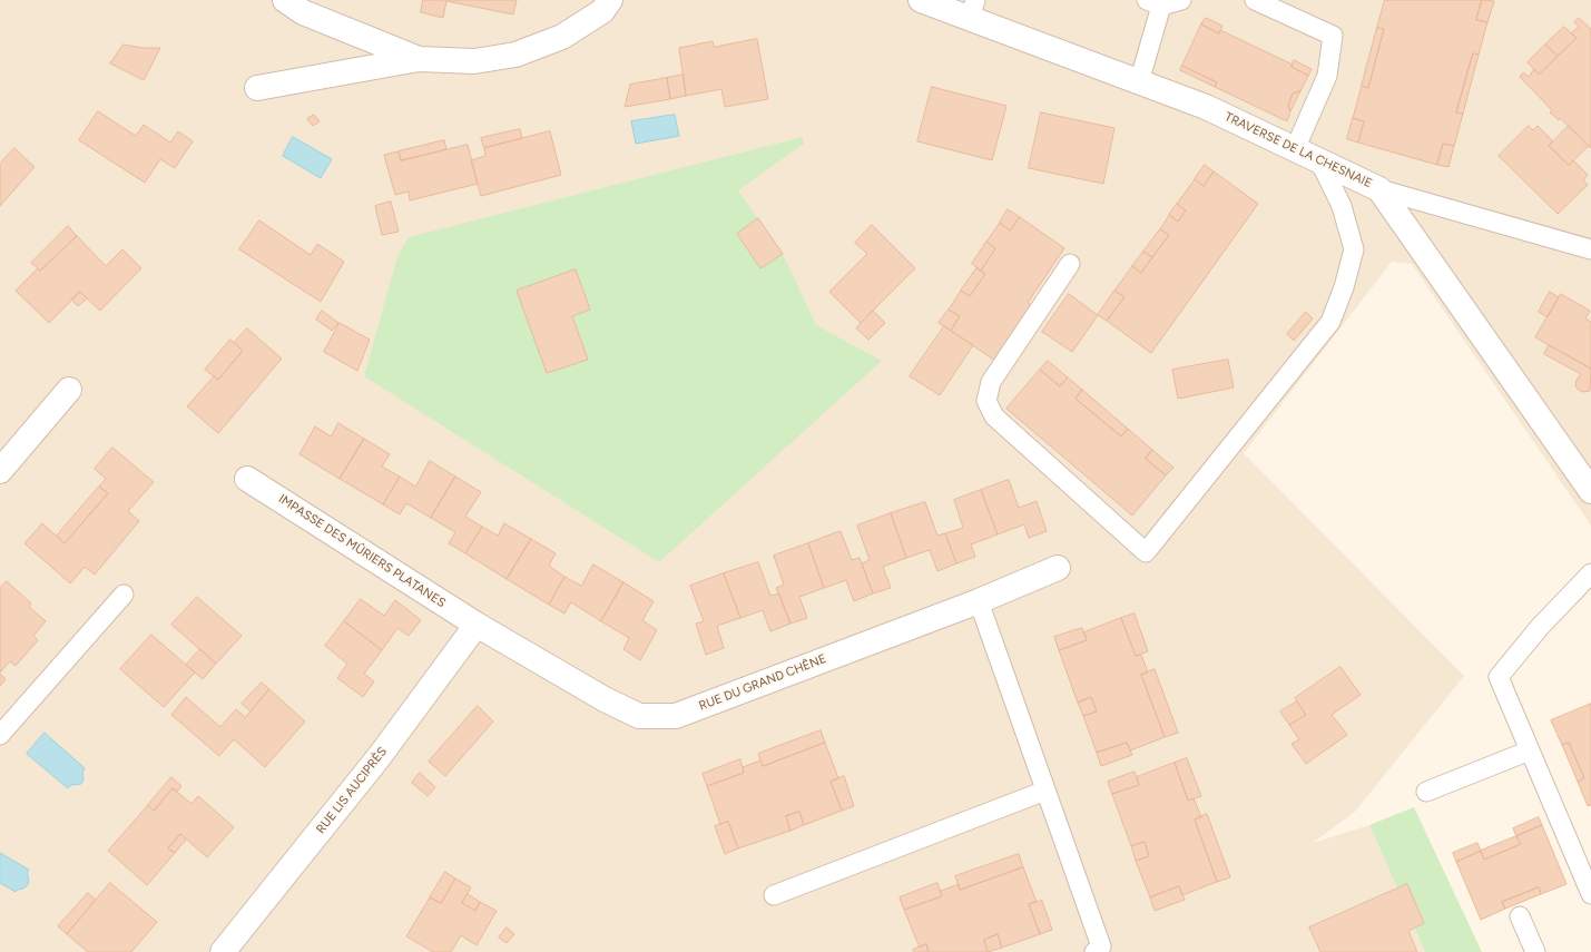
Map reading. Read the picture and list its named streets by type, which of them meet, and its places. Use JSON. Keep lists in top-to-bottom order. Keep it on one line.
{"streets":{"street":["TRAVERSE DE LA CHESNAIE","IMPASSE DES MÛRIERS PLATANES","RUE DU GRAND CHÊNE","RUE LIS AUCIPRÈS"]},"crossings":[["IMPASSE DES MÛRIERS PLATANES","RUE DU GRAND CHÊNE"],["IMPASSE DES MÛRIERS PLATANES","RUE LIS AUCIPRÈS"],["RUE DU GRAND CHÊNE","RUE LIS AUCIPRÈS"]]}
